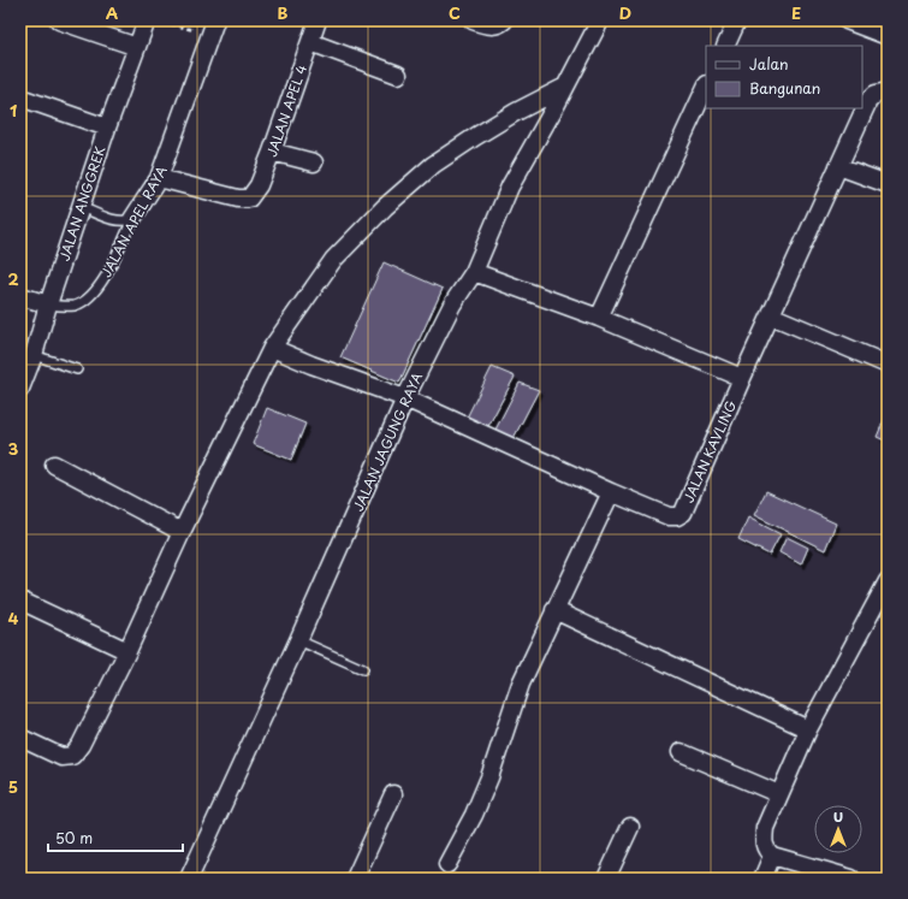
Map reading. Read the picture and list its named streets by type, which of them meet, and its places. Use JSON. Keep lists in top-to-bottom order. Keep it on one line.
{"streets":{"street":["JALAN APEL 4","JALAN ANGGREK","JALAN APEL RAYA","JALAN JAGUNG RAYA","JALAN KAVLING"]},"crossings":[["JALAN APEL 4","JALAN APEL RAYA"],["JALAN ANGGREK","JALAN APEL RAYA"]],"legend":["Jalan","Bangunan"],"scale_bar":"50 m","north":"top","grid":{"columns":["A","B","C","D","E"],"rows":["1","2","3","4","5"]}}
